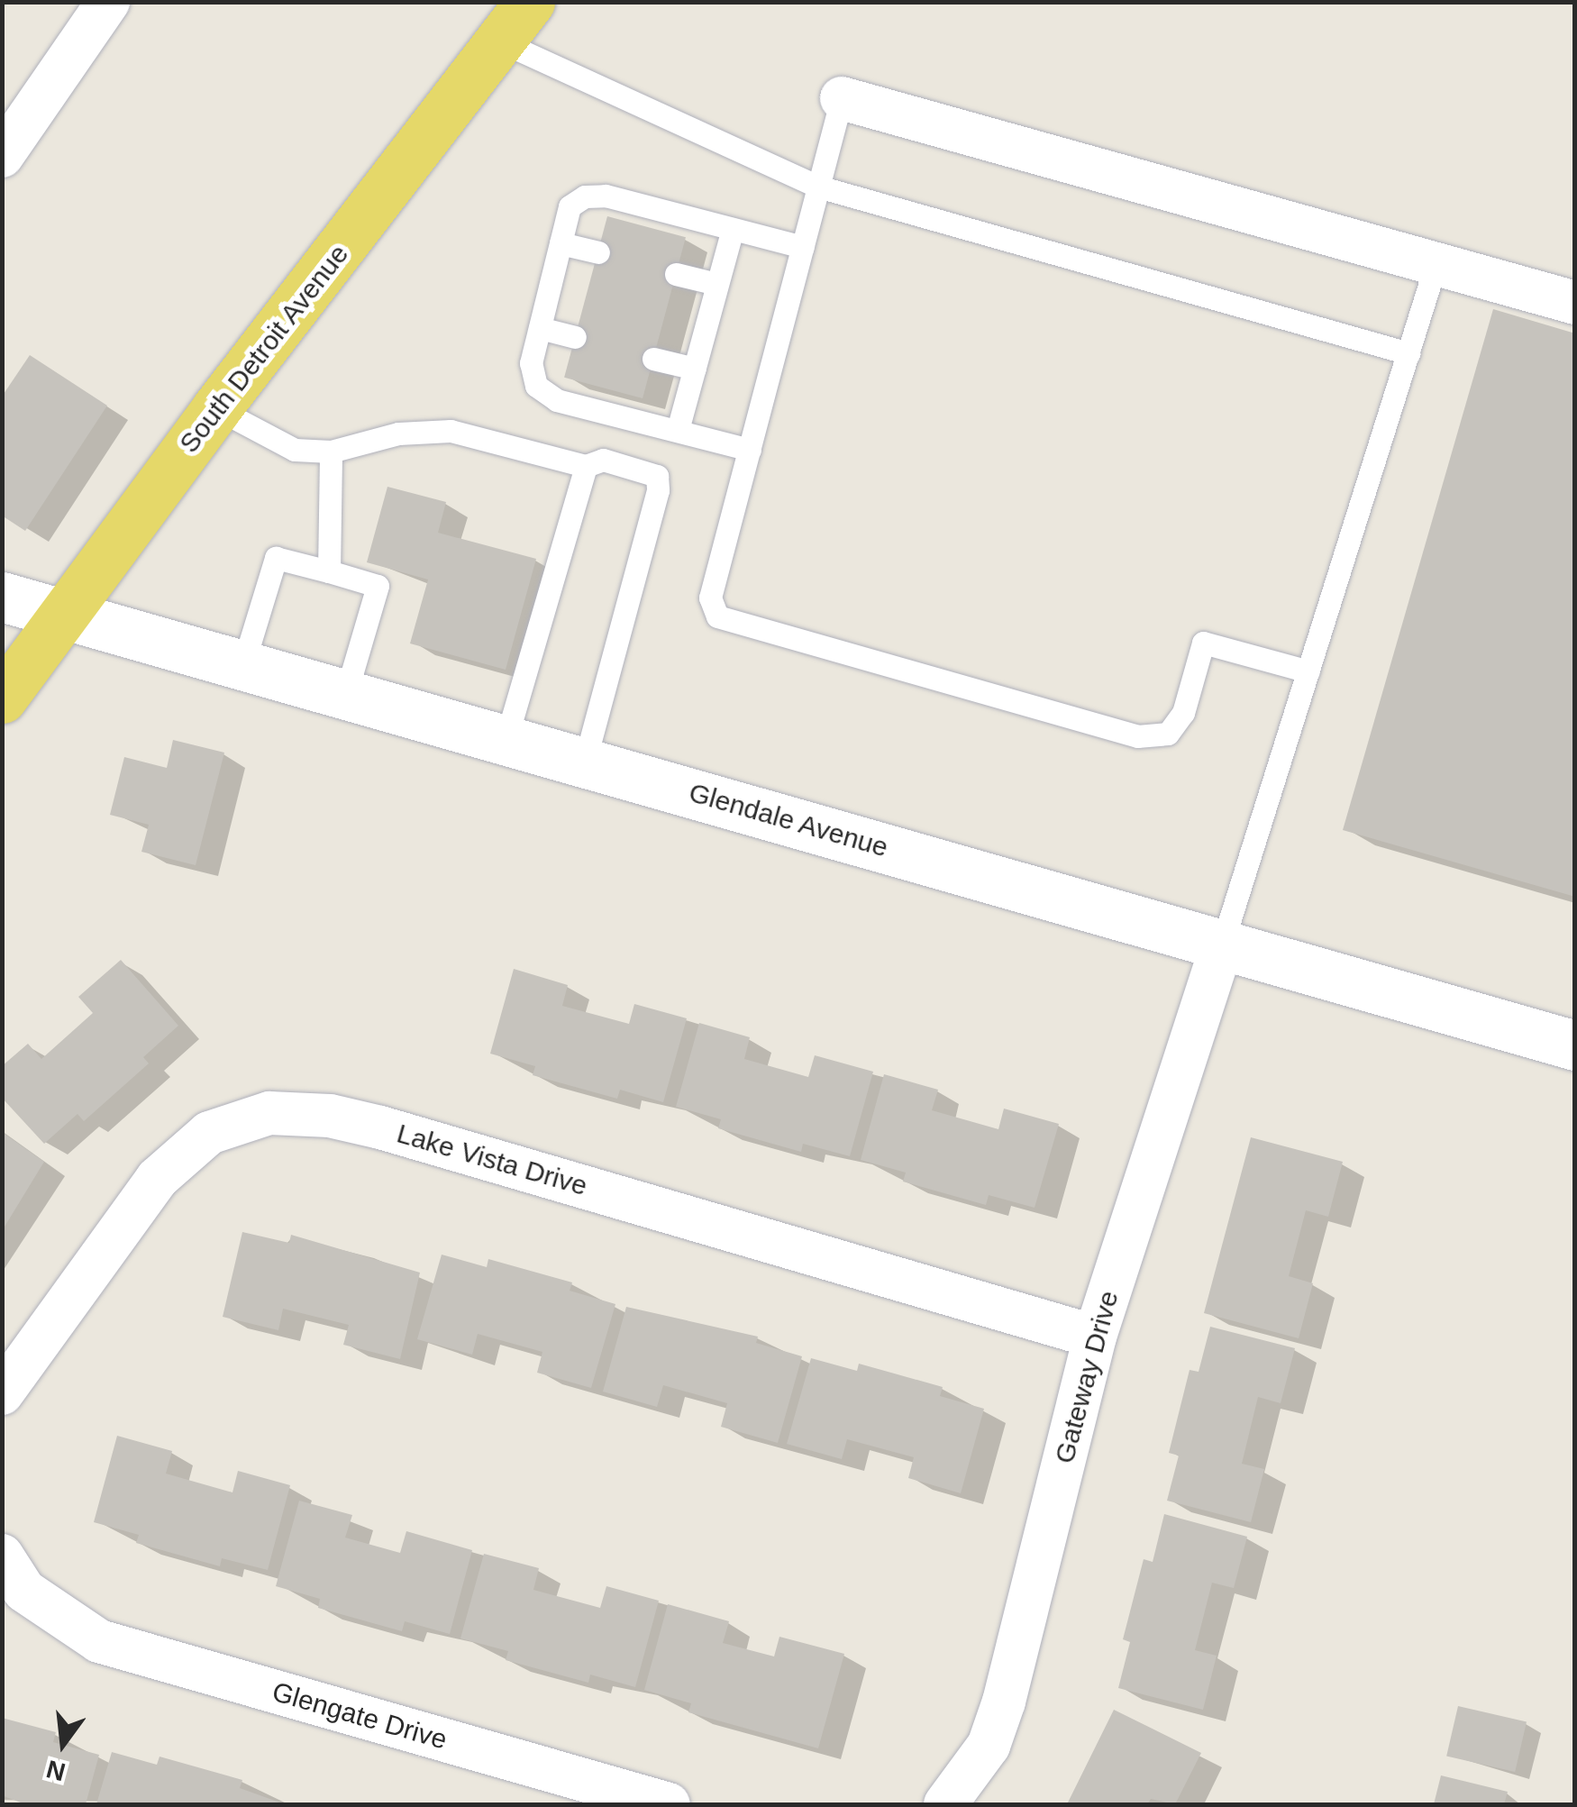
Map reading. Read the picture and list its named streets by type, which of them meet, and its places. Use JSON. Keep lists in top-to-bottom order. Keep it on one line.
{"streets":{"main road":["South Detroit Avenue","Glendale Avenue"],"street":["Lake Vista Drive","Gateway Drive","Glengate Drive"]},"crossings":[["South Detroit Avenue","Glendale Avenue"],["Glendale Avenue","Gateway Drive"],["Lake Vista Drive","Gateway Drive"]],"north":"bottom"}
